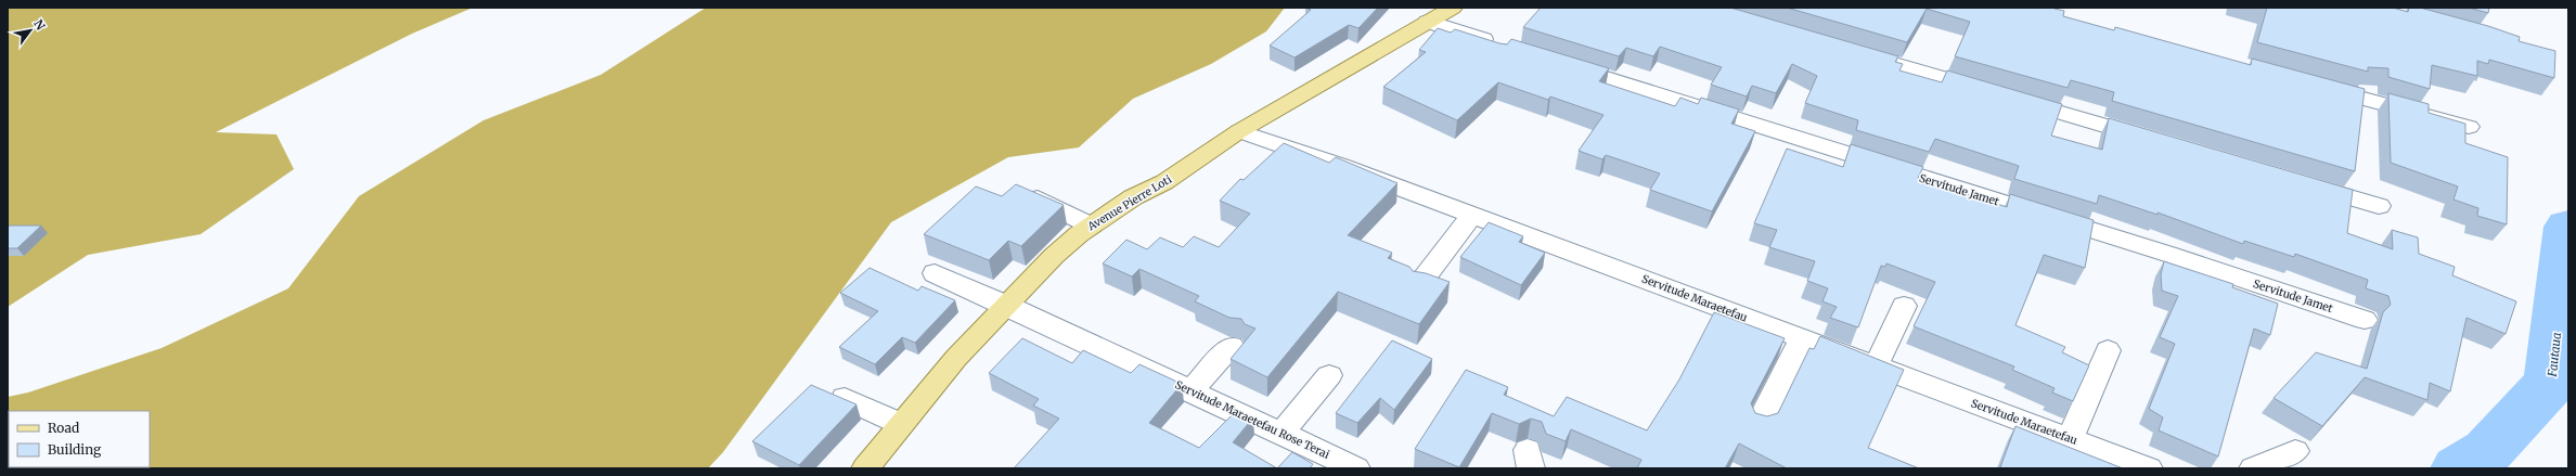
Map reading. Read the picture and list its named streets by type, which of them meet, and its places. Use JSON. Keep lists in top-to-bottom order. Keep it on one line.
{"streets":{"main road":["Avenue Pierre Loti"],"street":["Servitude Jamet","Servitude Maraetefau","Servitude Maraetefau Rose Terai"]},"crossings":[["Avenue Pierre Loti","Servitude Maraetefau"],["Avenue Pierre Loti","Servitude Maraetefau Rose Terai"]],"water":["Fautaua"],"legend":["Road","Building"],"north":"top right"}
